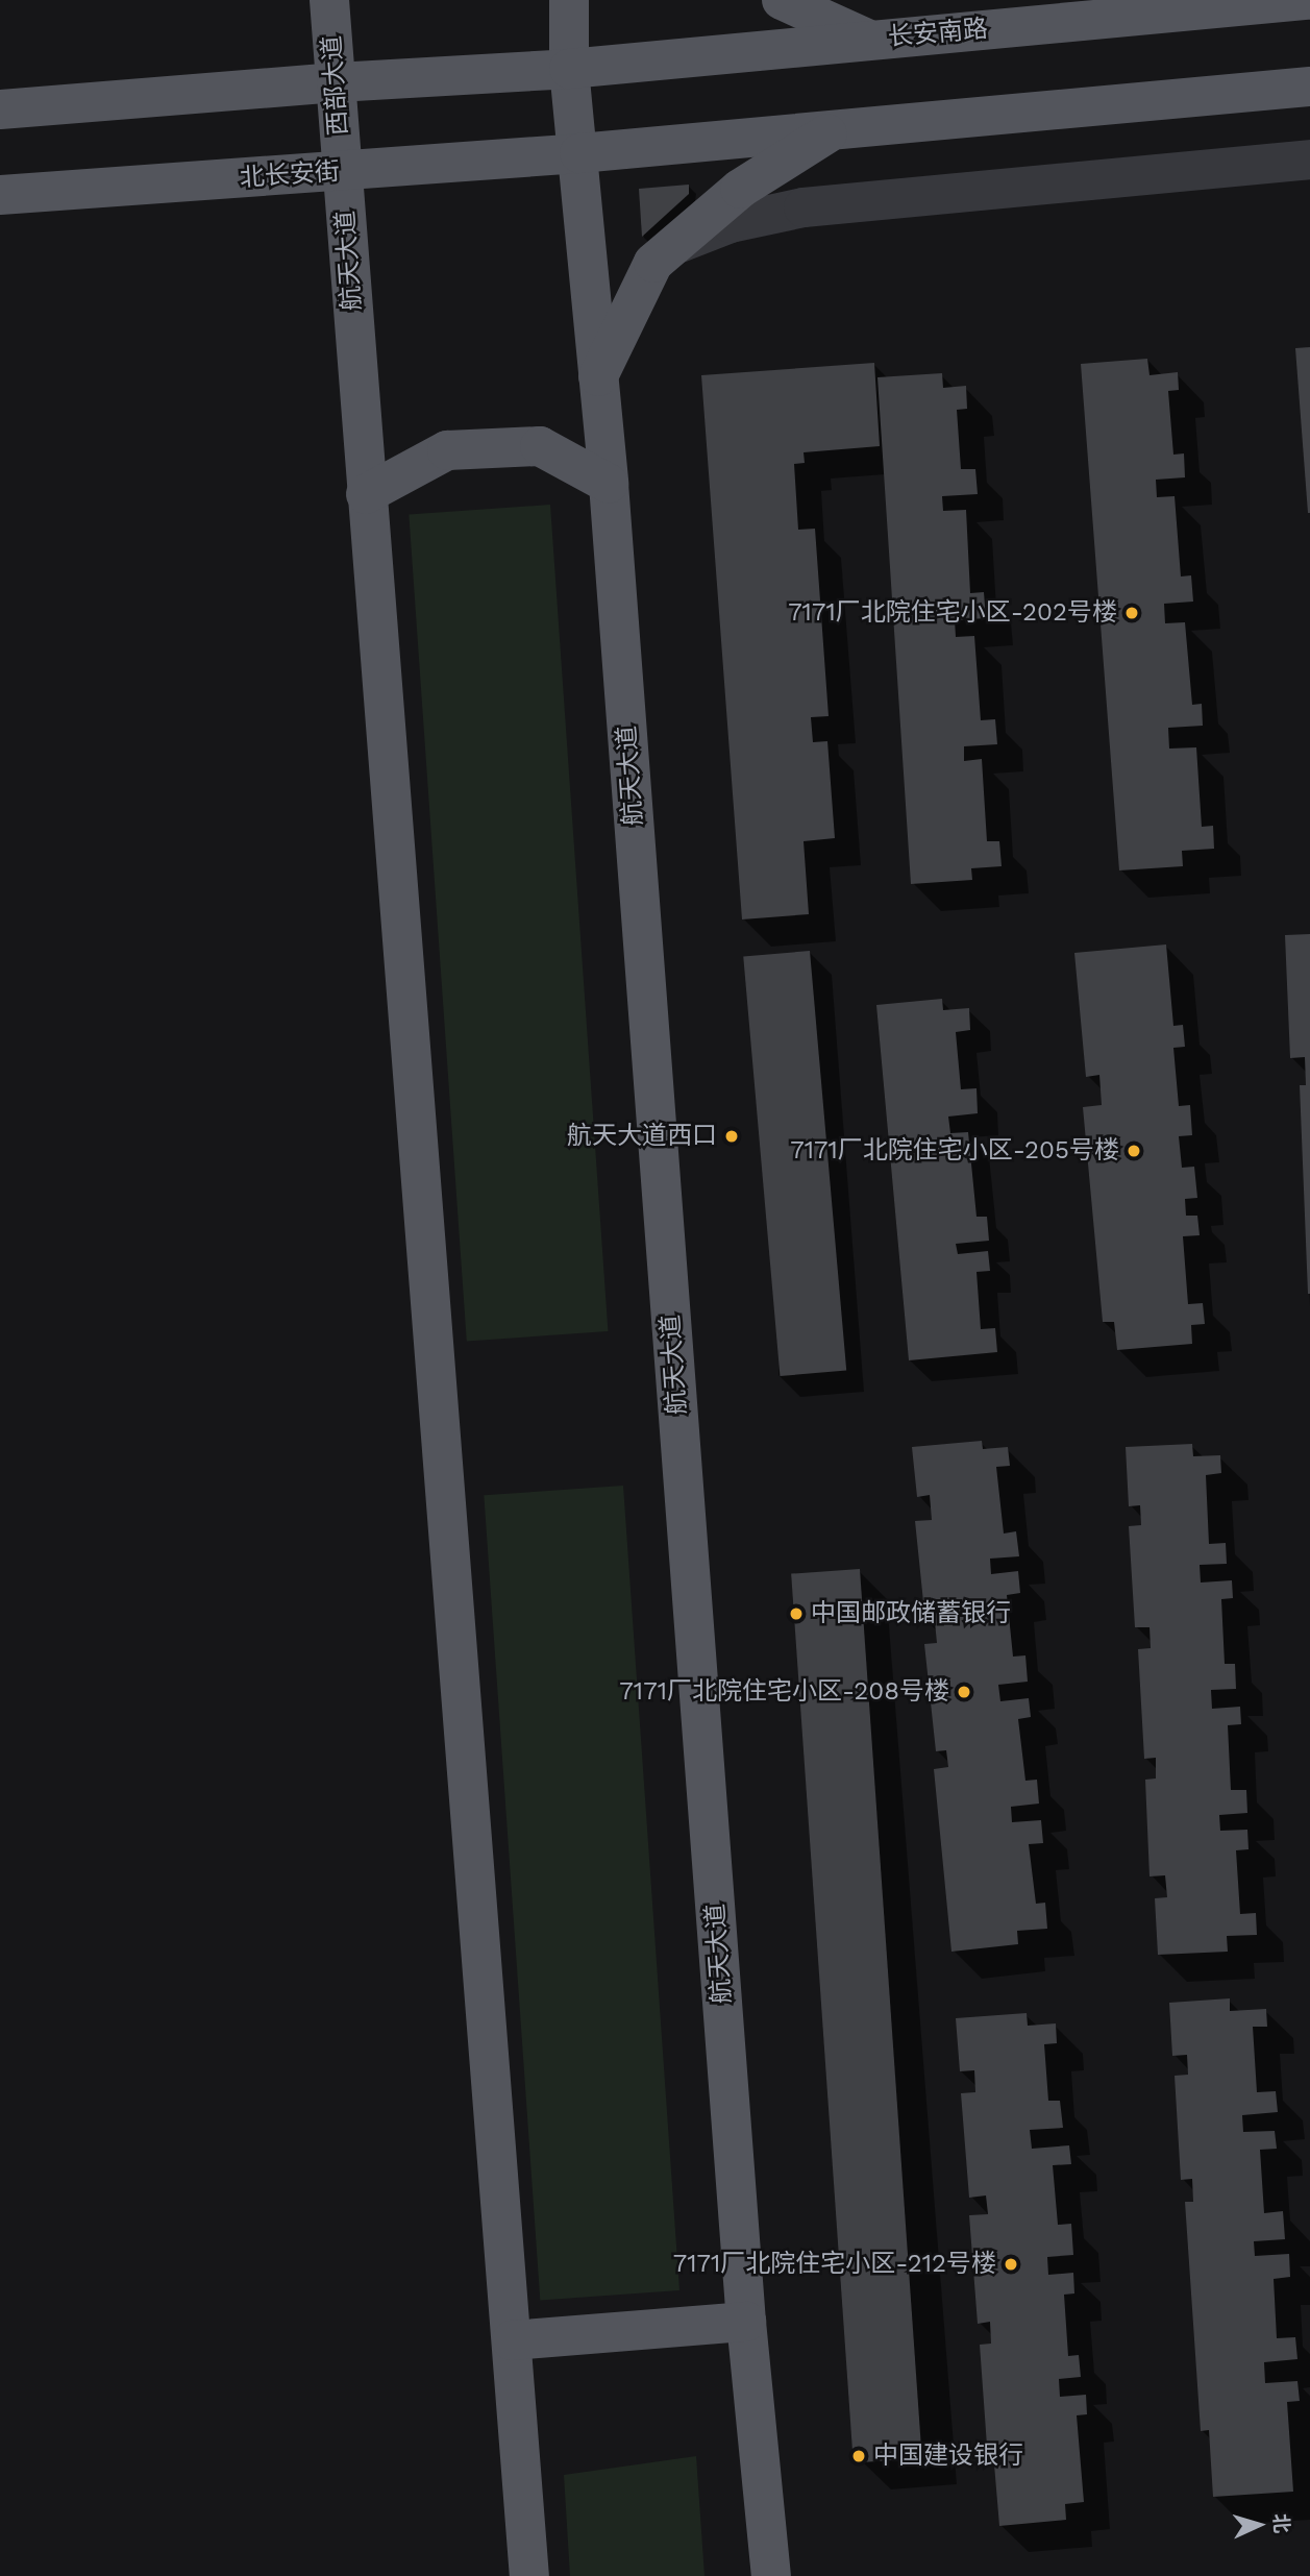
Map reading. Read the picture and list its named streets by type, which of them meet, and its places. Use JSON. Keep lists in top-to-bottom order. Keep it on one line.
{"streets":{"main road":["长安南路","西部大道","北长安街","航天大道"]},"crossings":[["西部大道","北长安街"],["西部大道","航天大道"],["北长安街","航天大道"]],"places":["7171厂北院住宅小区-202号楼","航天大道西口","7171厂北院住宅小区-205号楼","中国邮政储蓄银行","7171厂北院住宅小区-208号楼","7171厂北院住宅小区-212号楼","中国建设银行"],"north":"right"}
